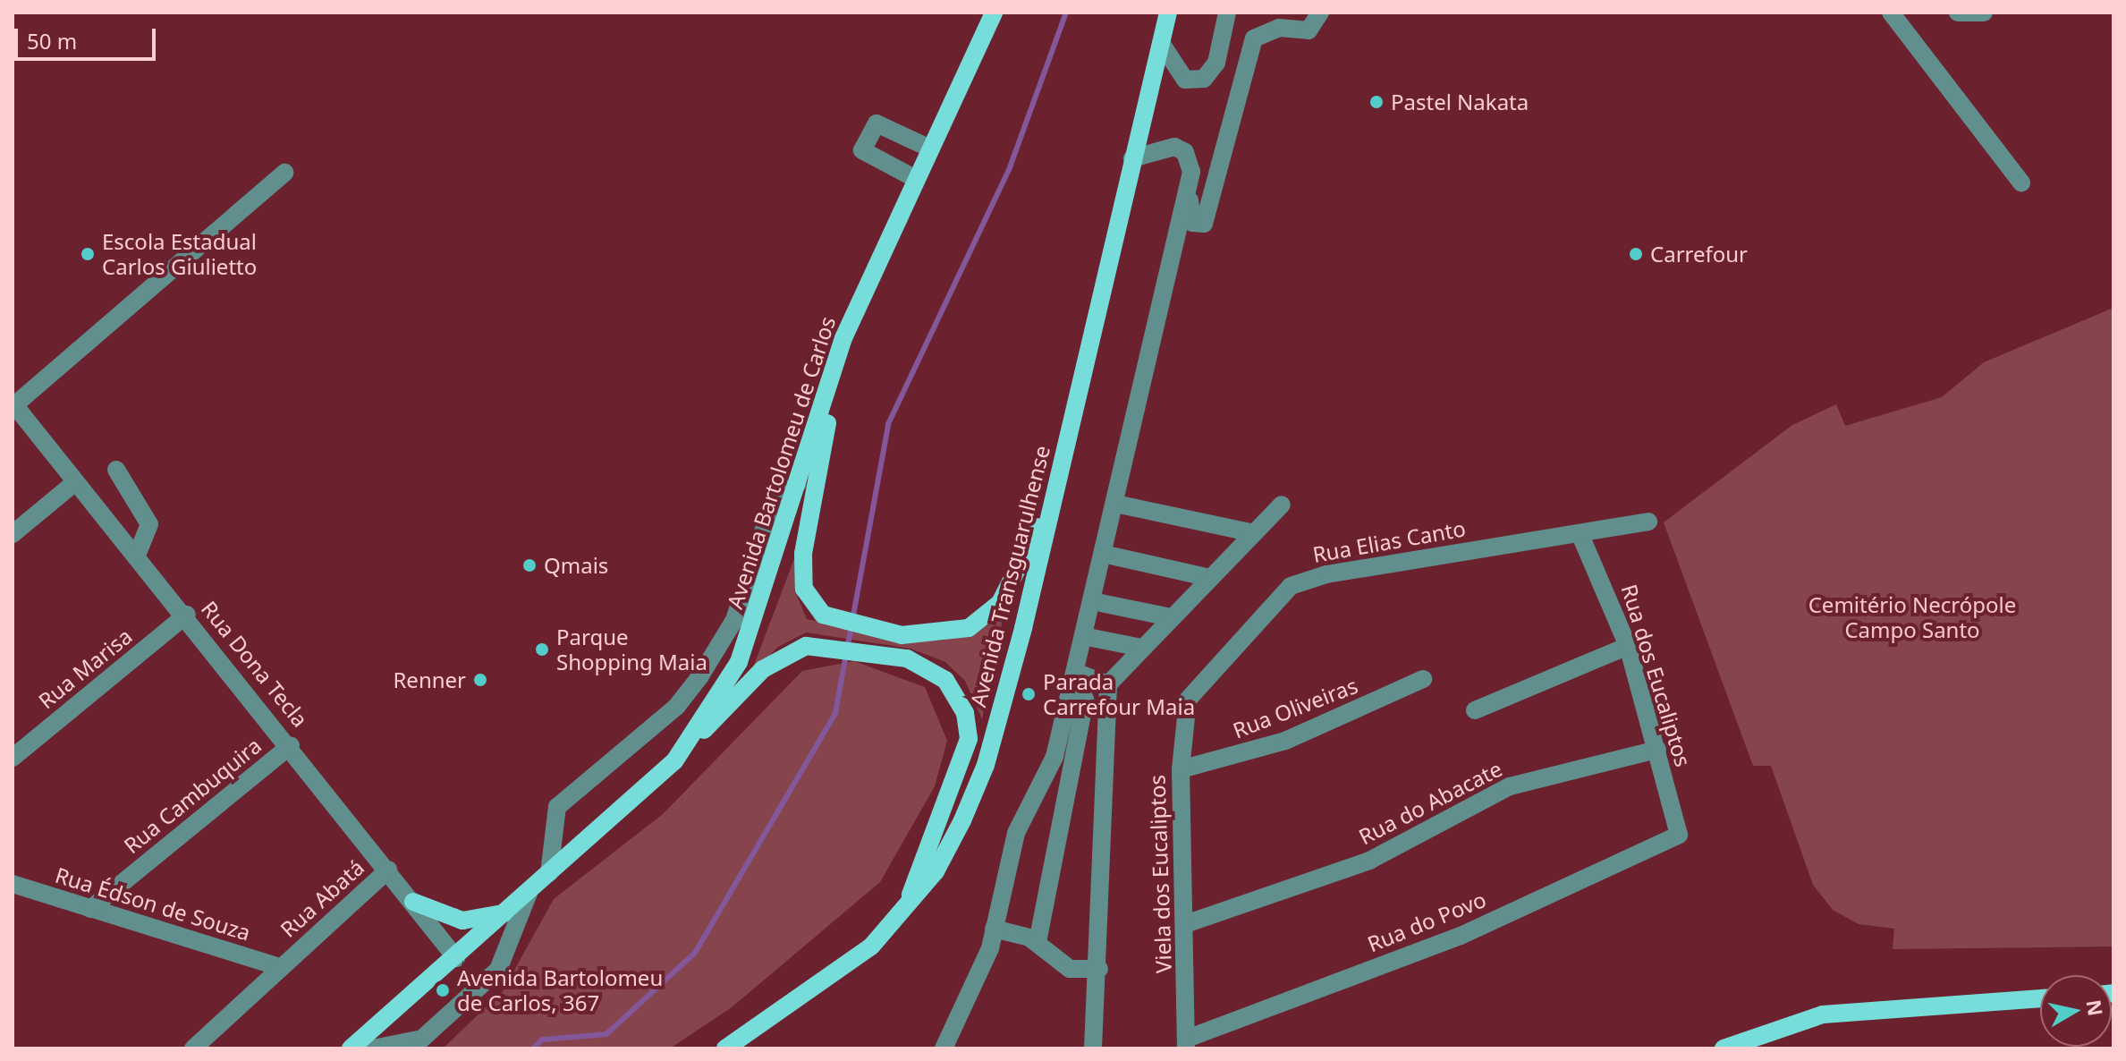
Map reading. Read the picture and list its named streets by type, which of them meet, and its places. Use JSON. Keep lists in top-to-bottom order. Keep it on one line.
{"streets":{"main road":["Avenida Bartolomeu de Carlos","Avenida Transguarulhense"],"street":["Rua Elias Canto","Rua Dona Tecla","Rua Marisa","Rua dos Eucaliptos","Rua Oliveiras","Rua Cambuquira","Rua do Abacate","Viela dos Eucaliptos","Rua Abatá","Rua Édson de Souza","Rua do Povo"]},"crossings":[["Avenida Bartolomeu de Carlos","Rua Dona Tecla"],["Rua Elias Canto","Rua dos Eucaliptos"],["Rua Elias Canto","Viela dos Eucaliptos"],["Rua Dona Tecla","Rua Marisa"],["Rua Dona Tecla","Rua Cambuquira"],["Rua Dona Tecla","Rua Abatá"],["Rua dos Eucaliptos","Rua do Abacate"],["Rua dos Eucaliptos","Rua do Povo"],["Rua Oliveiras","Viela dos Eucaliptos"],["Rua Cambuquira","Rua Édson de Souza"],["Rua do Abacate","Viela dos Eucaliptos"],["Viela dos Eucaliptos","Rua do Povo"],["Rua Abatá","Rua Édson de Souza"]],"parks":["Cemitério Necrópole Campo Santo"],"places":["Pastel Nakata","Escola Estadual Carlos Giulietto","Carrefour","Qmais","Parque Shopping Maia","Renner","Parada Carrefour Maia","Avenida Bartolomeu de Carlos, 367"],"scale_bar":"50 m","north":"right"}
